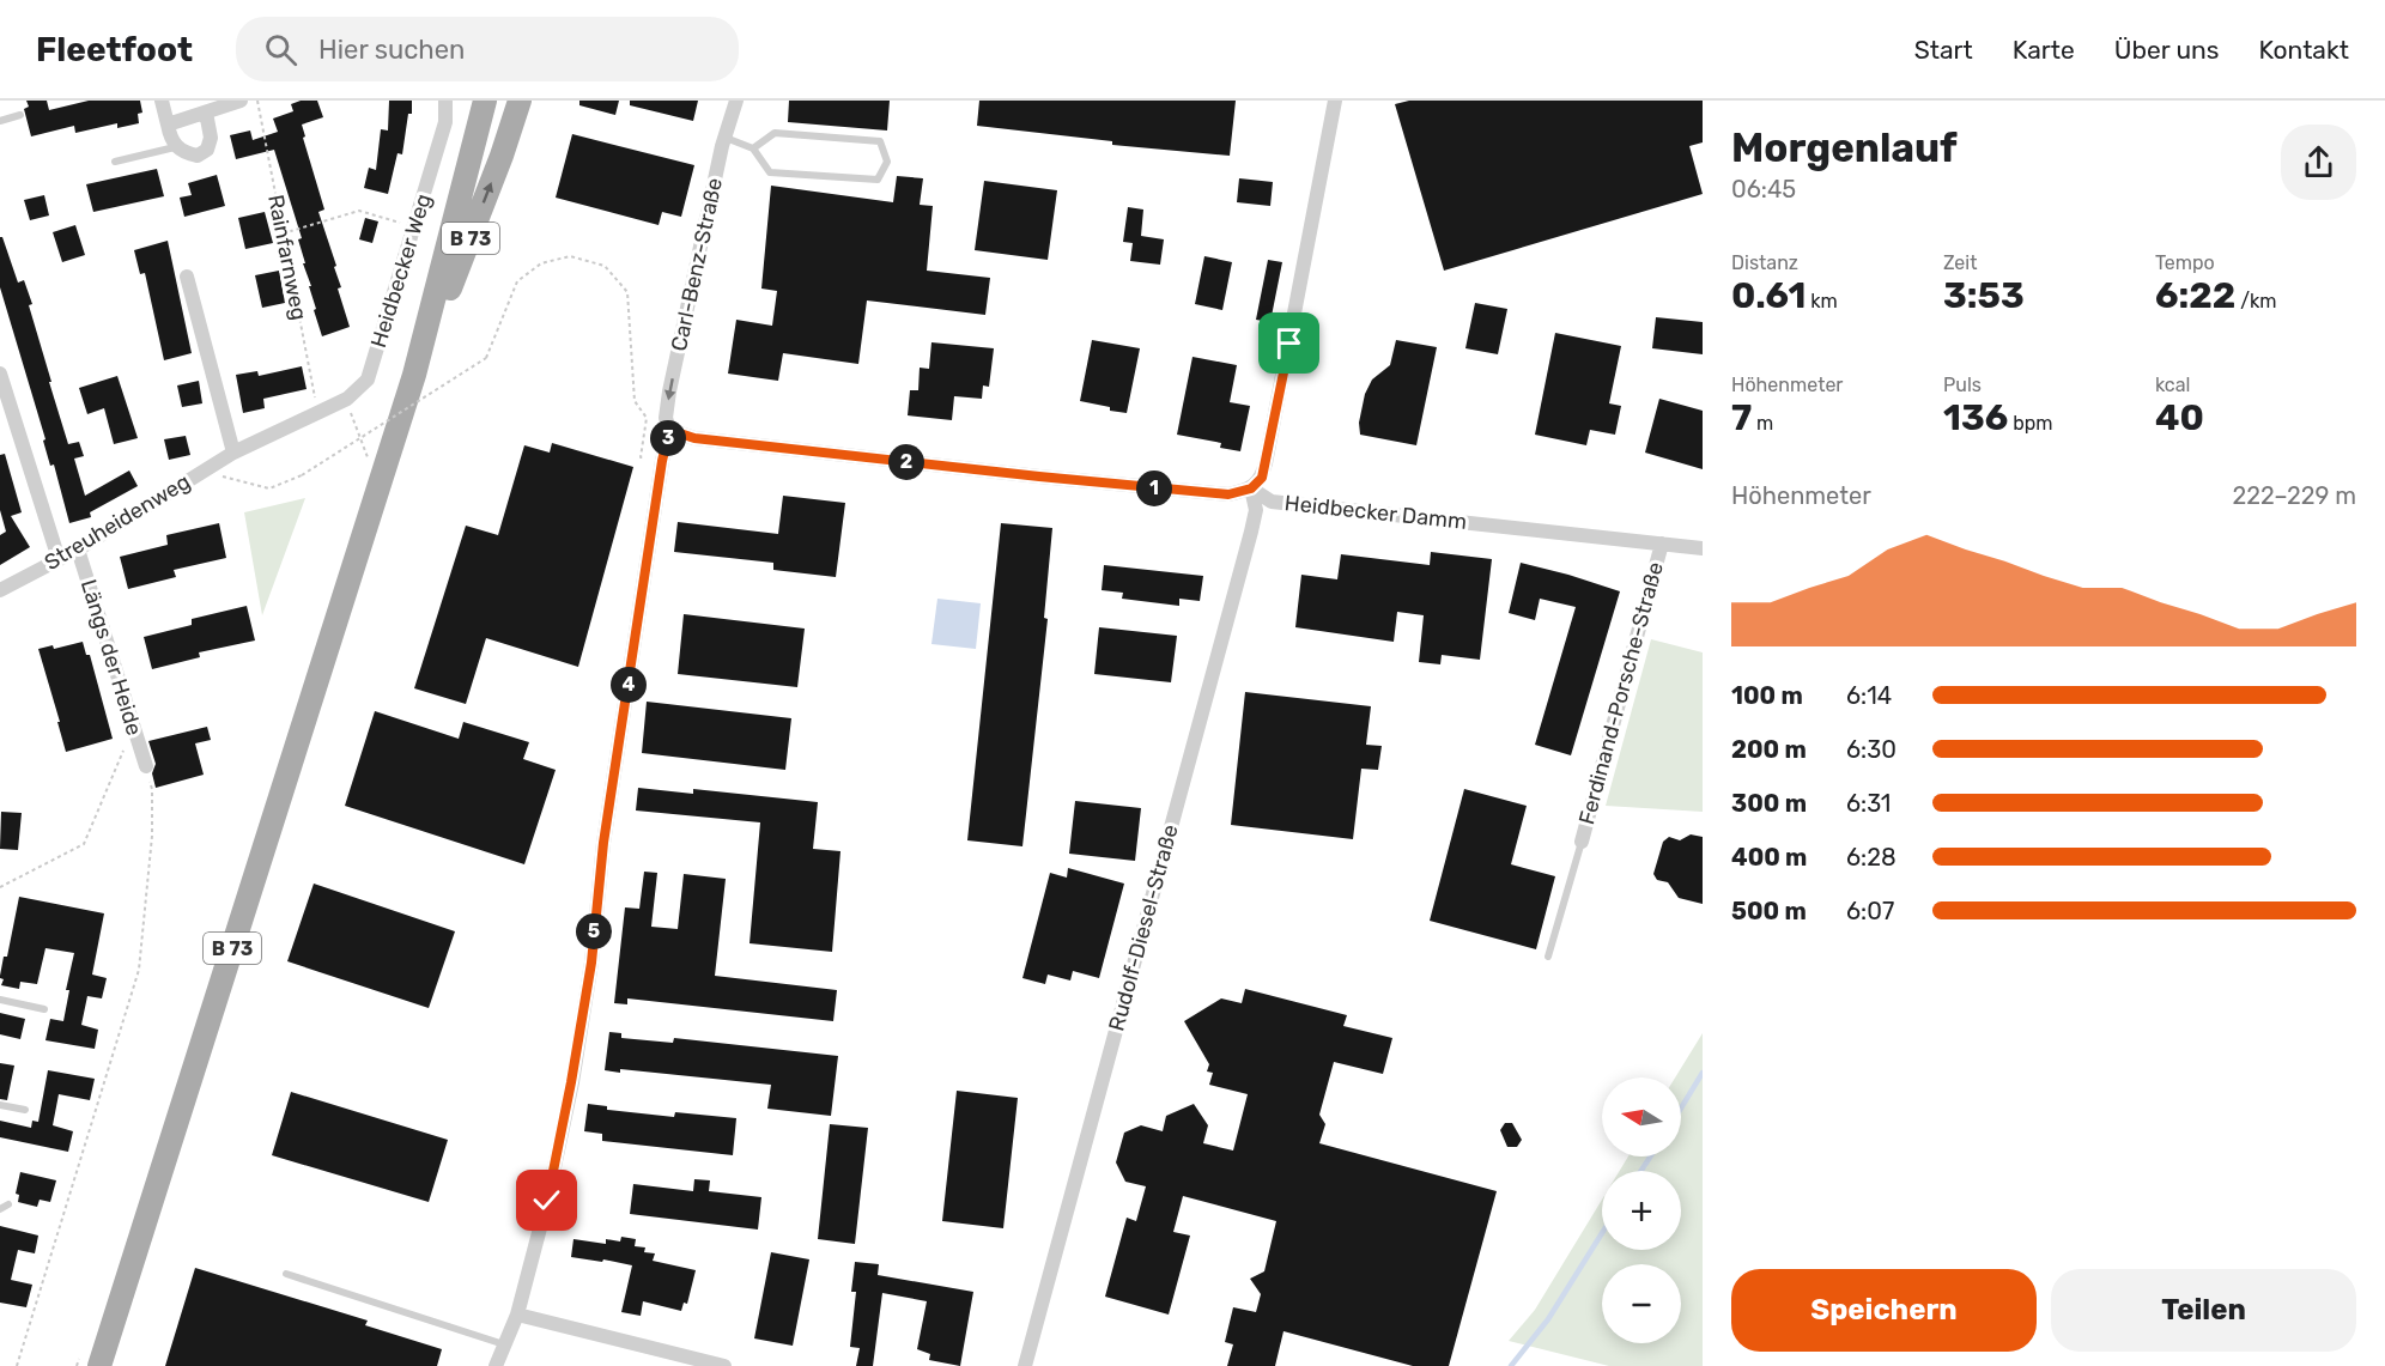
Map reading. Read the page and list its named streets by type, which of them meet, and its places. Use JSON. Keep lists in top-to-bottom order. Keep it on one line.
{"streets":{"main road":["B 73"],"street":["Carl-Benz-Straße","Heidbecker Weg","Heidbecker Damm","Streuheidenweg","Längs der Heide","Ferdinand-Porsche-Straße","Rudolf-Diesel-Straße"],"path":["Rainfarnweg"]},"crossings":[["Rainfarnweg","Heidbecker Weg"],["Rainfarnweg","Streuheidenweg"],["Heidbecker Weg","Streuheidenweg"],["Heidbecker Damm","Ferdinand-Porsche-Straße"],["Heidbecker Damm","Rudolf-Diesel-Straße"],["Streuheidenweg","Längs der Heide"]],"north":"left","page":{"header":"Fleetfoot","search":"Hier suchen","nav":["Start","Karte","Über uns","Kontakt"],"heading":["Morgenlauf","06:45"],"stats":[["Distanz","0.61 km"],["Zeit","3:53"],["Tempo","6:22 /km"],["Höhenmeter","7 m"],["Puls","136 bpm"],["kcal","40"]],"pins":["3","2","1","4","5"],"chart":["Höhenmeter","222–229 m"],"list":[{"name":"100 m","note":"6:14"},{"name":"200 m","note":"6:30"},{"name":"300 m","note":"6:31"},{"name":"400 m","note":"6:28"},{"name":"500 m","note":"6:07"}],"map_buttons":["+","−"],"buttons":["Speichern","Teilen"]}}
